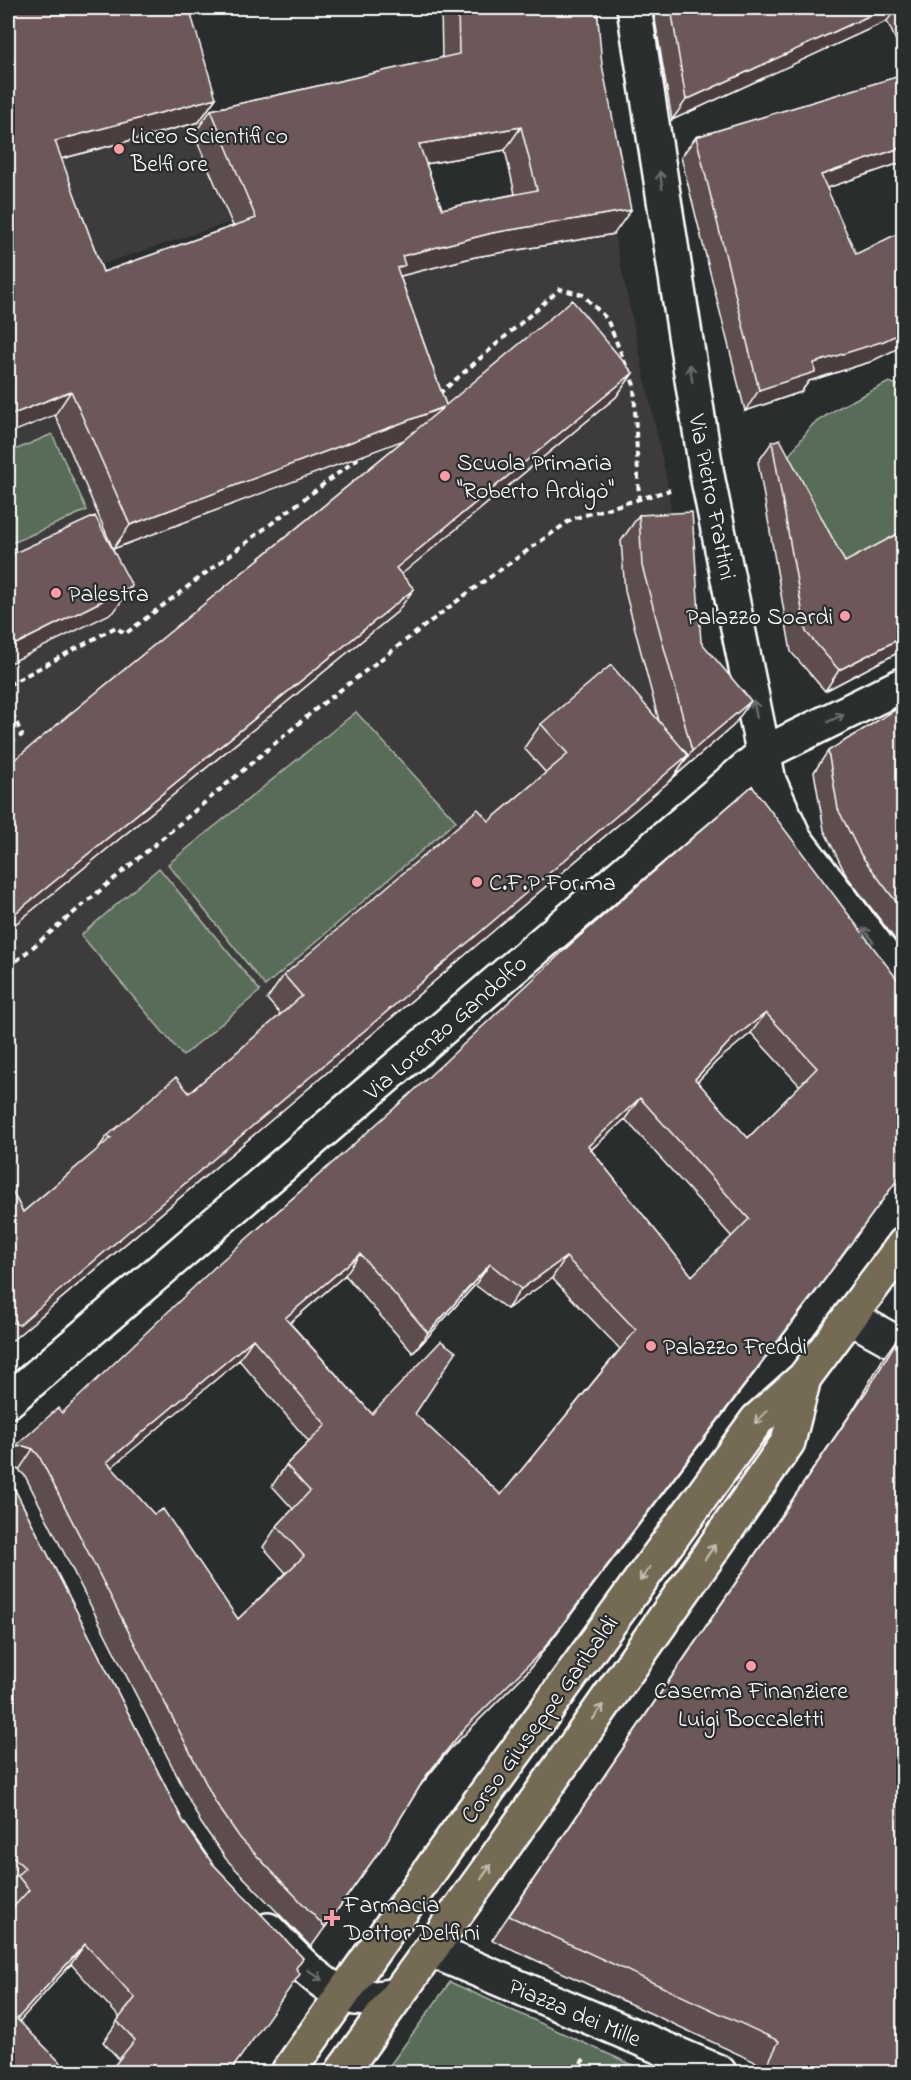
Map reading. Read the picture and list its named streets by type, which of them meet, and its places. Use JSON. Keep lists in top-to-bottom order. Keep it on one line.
{"streets":{"main road":["Corso Giuseppe Garibaldi"],"street":["Via Pietro Frattini","Via Lorenzo Gandolfo","Piazza dei Mille"]},"crossings":[["Via Pietro Frattini","Via Lorenzo Gandolfo"],["Corso Giuseppe Garibaldi","Piazza dei Mille"]],"one_way":["Via Pietro Frattini"],"places":{"other":["Liceo Scientifico Belfiore","Scuola Primaria \"Roberto Ardigò\"","Palestra","Palazzo Soardi","C.F.P For.ma","Palazzo Freddi","Caserma Finanziere Luigi Boccaletti"],"health":["Farmacia Dottor Delfini"]}}
